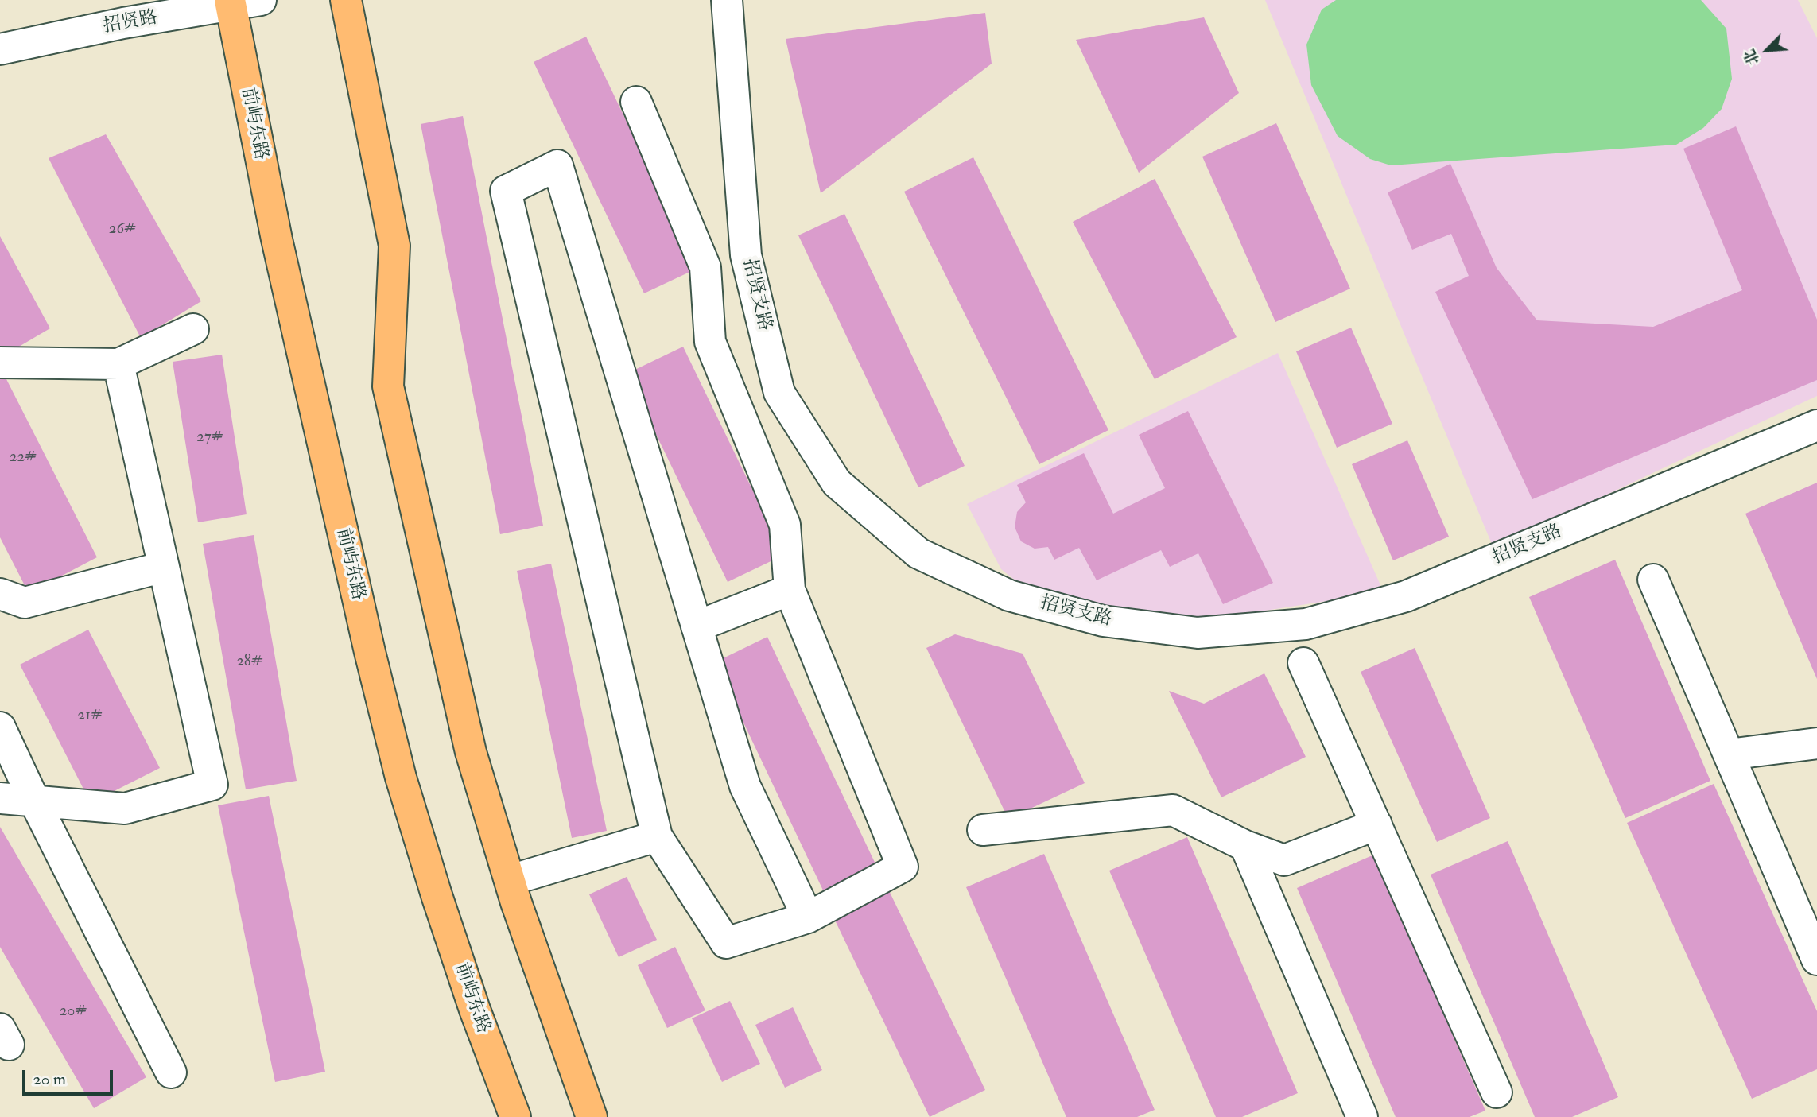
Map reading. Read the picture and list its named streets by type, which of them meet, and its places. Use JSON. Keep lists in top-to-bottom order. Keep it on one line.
{"streets":{"main road":["前屿东路"],"street":["招贤路","招贤支路"]},"crossings":[["招贤路","前屿东路"]],"house_numbers":["26#","27#","22#","28#","21#","20#"],"scale_bar":"20 m","north":"bottom left"}
